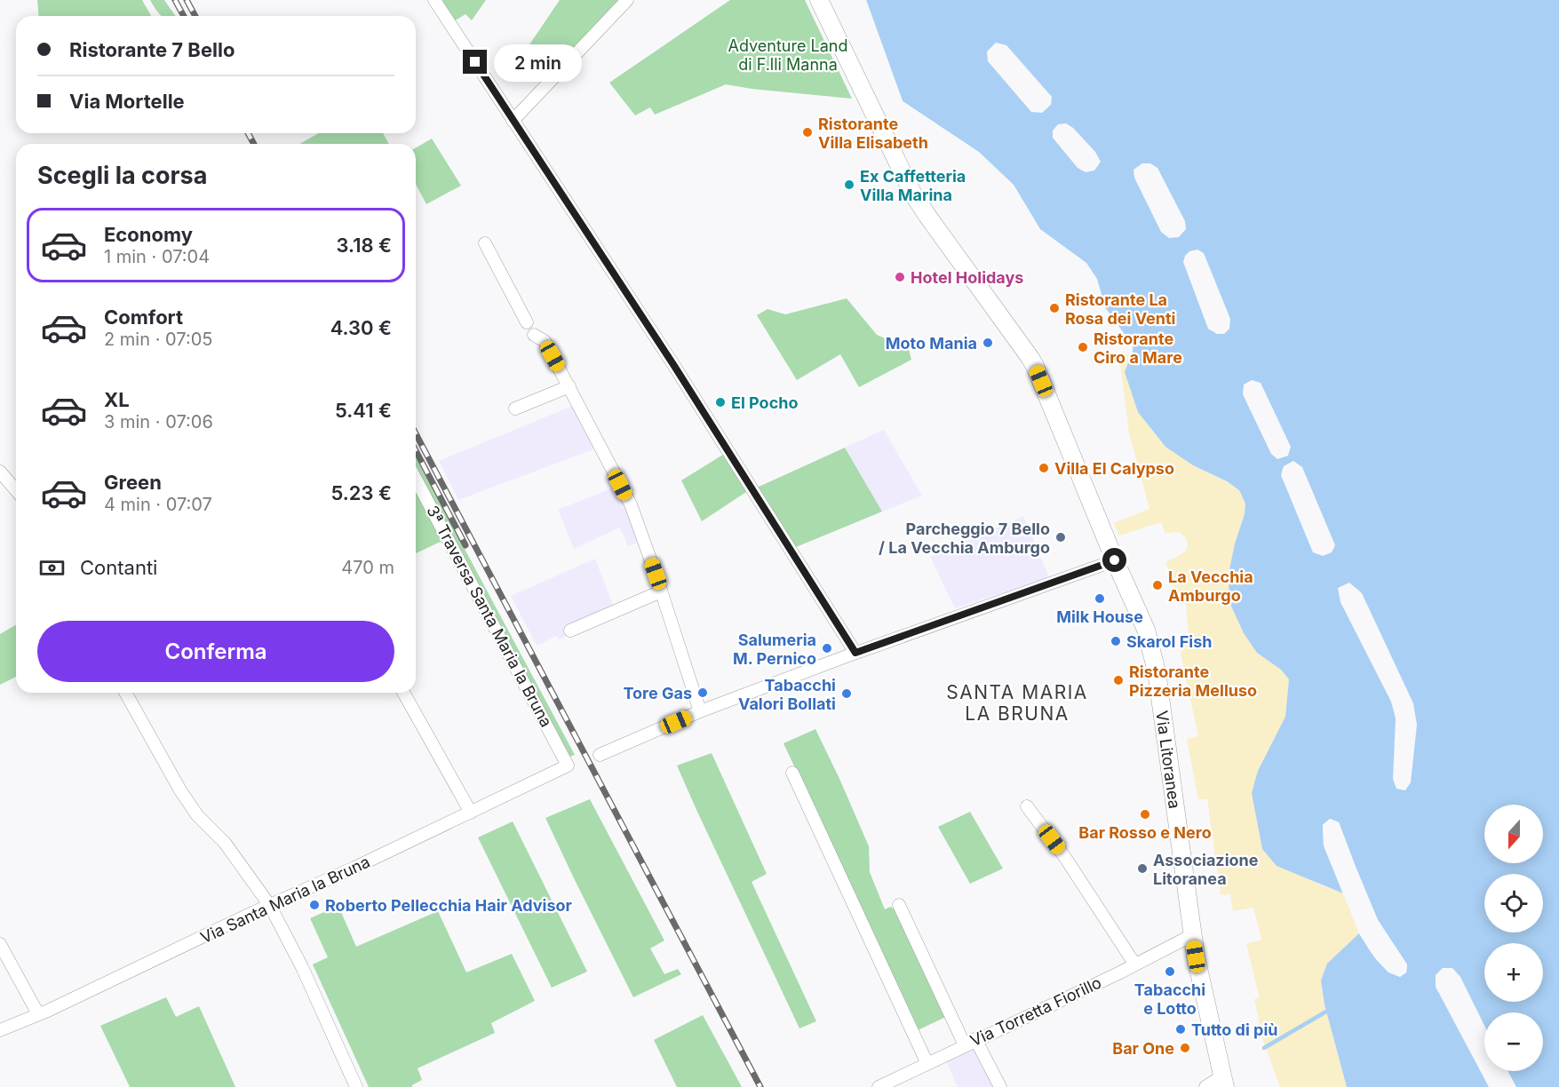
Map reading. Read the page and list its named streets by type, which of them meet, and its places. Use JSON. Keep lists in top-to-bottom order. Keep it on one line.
{"streets":{"street":["3ª Traversa Santa Maria la Bruna","Via Litoranea","Via Santa Maria la Bruna","Via Torretta Fiorillo"]},"crossings":[["3ª Traversa Santa Maria la Bruna","Via Santa Maria la Bruna"],["Via Litoranea","Via Torretta Fiorillo"]],"districts":["SANTA MARIA LA BRUNA"],"parks":["Adventure Land di F.lli Manna"],"places":["Ristorante Villa Elisabeth","Ex Caffetteria Villa Marina","Hotel Holidays","Ristorante La Rosa dei Venti","Moto Mania","Ristorante Ciro a Mare","El Pocho","Villa El Calypso","Parcheggio 7 Bello / La Vecchia Amburgo","La Vecchia Amburgo","Milk House","Skarol Fish","Salumeria M. Pernico","Ristorante Pizzeria Melluso","Tore Gas","Tabacchi Valori Bollati","Bar Rosso e Nero","Associazione Litoranea","Roberto Pellecchia Hair Advisor","Tabacchi e Lotto","Tutto di più","Bar One"],"north":"bottom","page":{"banner":["Ristorante 7 Bello","Via Mortelle"],"bubble":"2 min","heading":"Scegli la corsa","list":[{"name":"Economy","note":"1 min · 07:04","value":"3.18 €"},{"name":"Comfort","note":"2 min · 07:05","value":"4.30 €"},{"name":"XL","note":"3 min · 07:06","value":"5.41 €"},{"name":"Green","note":"4 min · 07:07","value":"5.23 €"}],"pay":["Contanti","470 m"],"buttons":"Conferma","map_buttons":["+","−"]}}
